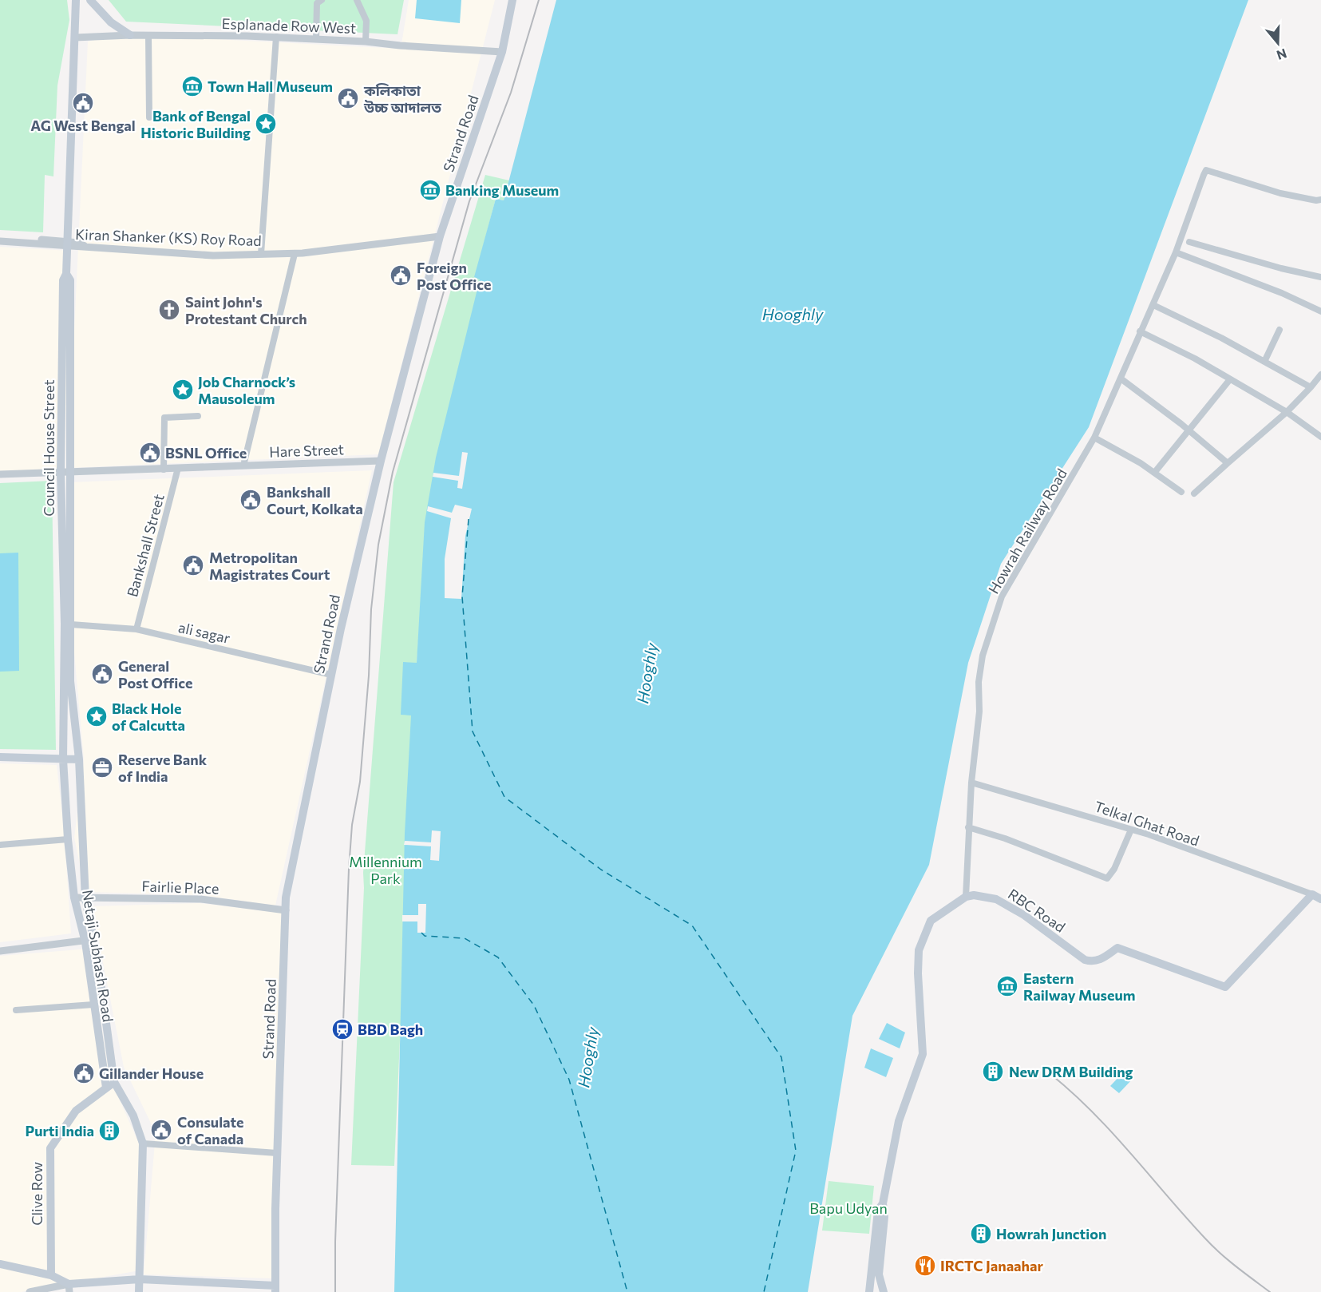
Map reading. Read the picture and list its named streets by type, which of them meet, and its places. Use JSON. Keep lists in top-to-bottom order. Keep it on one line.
{"streets":{"main road":["Strand Road","Council House Street","RBC Road","Netaji Subhash Road","Clive Row"],"street":["Esplanade Row West","Kiran Shanker (KS) Roy Road","Hare Street","Howrah Railway Road","Bankshall Street","ali sagar","Telkal Ghat Road","Fairlie Place"]},"crossings":[["Esplanade Row West","Strand Road"],["Esplanade Row West","Council House Street"],["Strand Road","Kiran Shanker (KS) Roy Road"],["Strand Road","Hare Street"],["Strand Road","ali sagar"],["Strand Road","Fairlie Place"],["Kiran Shanker (KS) Roy Road","Council House Street"],["Council House Street","Hare Street"],["Council House Street","ali sagar"],["Council House Street","Netaji Subhash Road"],["Hare Street","Bankshall Street"],["Howrah Railway Road","Telkal Ghat Road"],["Howrah Railway Road","RBC Road"],["Bankshall Street","ali sagar"],["ali sagar","Netaji Subhash Road"],["Telkal Ghat Road","RBC Road"],["Fairlie Place","Netaji Subhash Road"],["Netaji Subhash Road","Clive Row"]],"water":["Hooghly"],"parks":["Millennium Park","Bapu Udyan"],"places":{"museum":["Town Hall Museum","Banking Museum","Eastern Railway Museum"],"public building":["কলিকাতা উচ্চ আদালত","AG West Bengal","Foreign Post Office","BSNL Office","Bankshall Court, Kolkata","Metropolitan Magistrates Court","General Post Office","Gillander House","Consulate of Canada"],"place":["Bank of Bengal Historic Building","Job Charnock’s Mausoleum","Black Hole of Calcutta"],"church":["Saint John's Protestant Church"],"office":["Reserve Bank of India"],"station":["BBD Bagh"],"building":["New DRM Building","Purti India","Howrah Junction"],"restaurant":["IRCTC Janaahar"]},"north":"bottom"}
